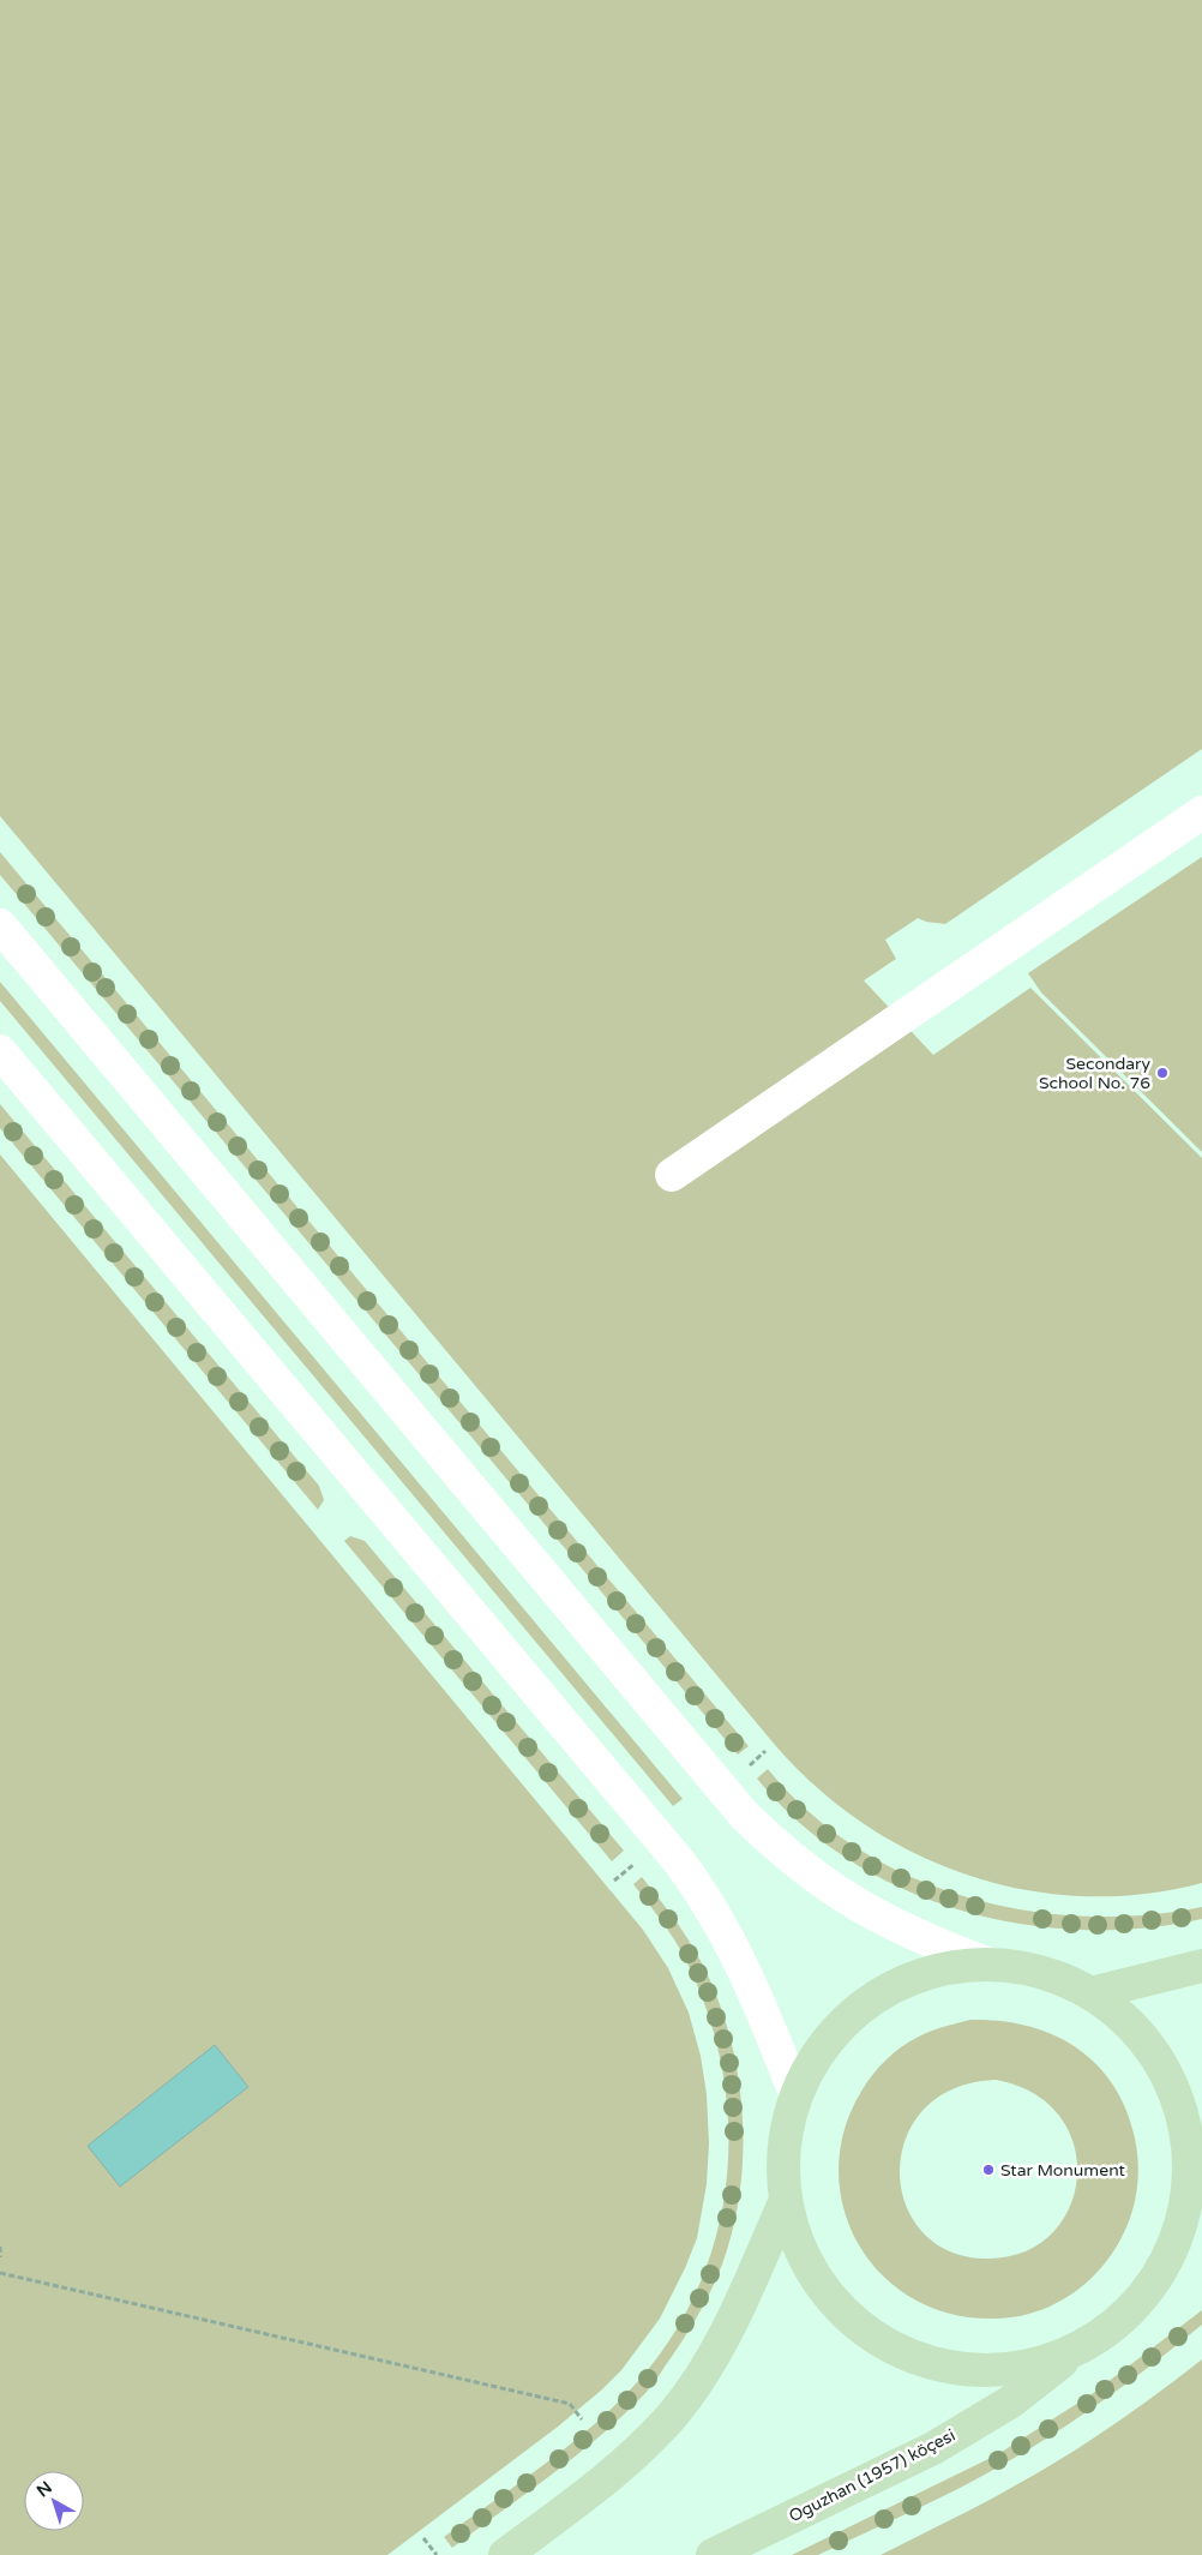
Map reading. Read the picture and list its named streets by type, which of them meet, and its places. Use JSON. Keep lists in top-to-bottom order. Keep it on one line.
{"streets":{"main road":["Oguzhan (1957) köçesi"]},"places":["Secondary School No. 76","Star Monument"],"north":"top left"}
